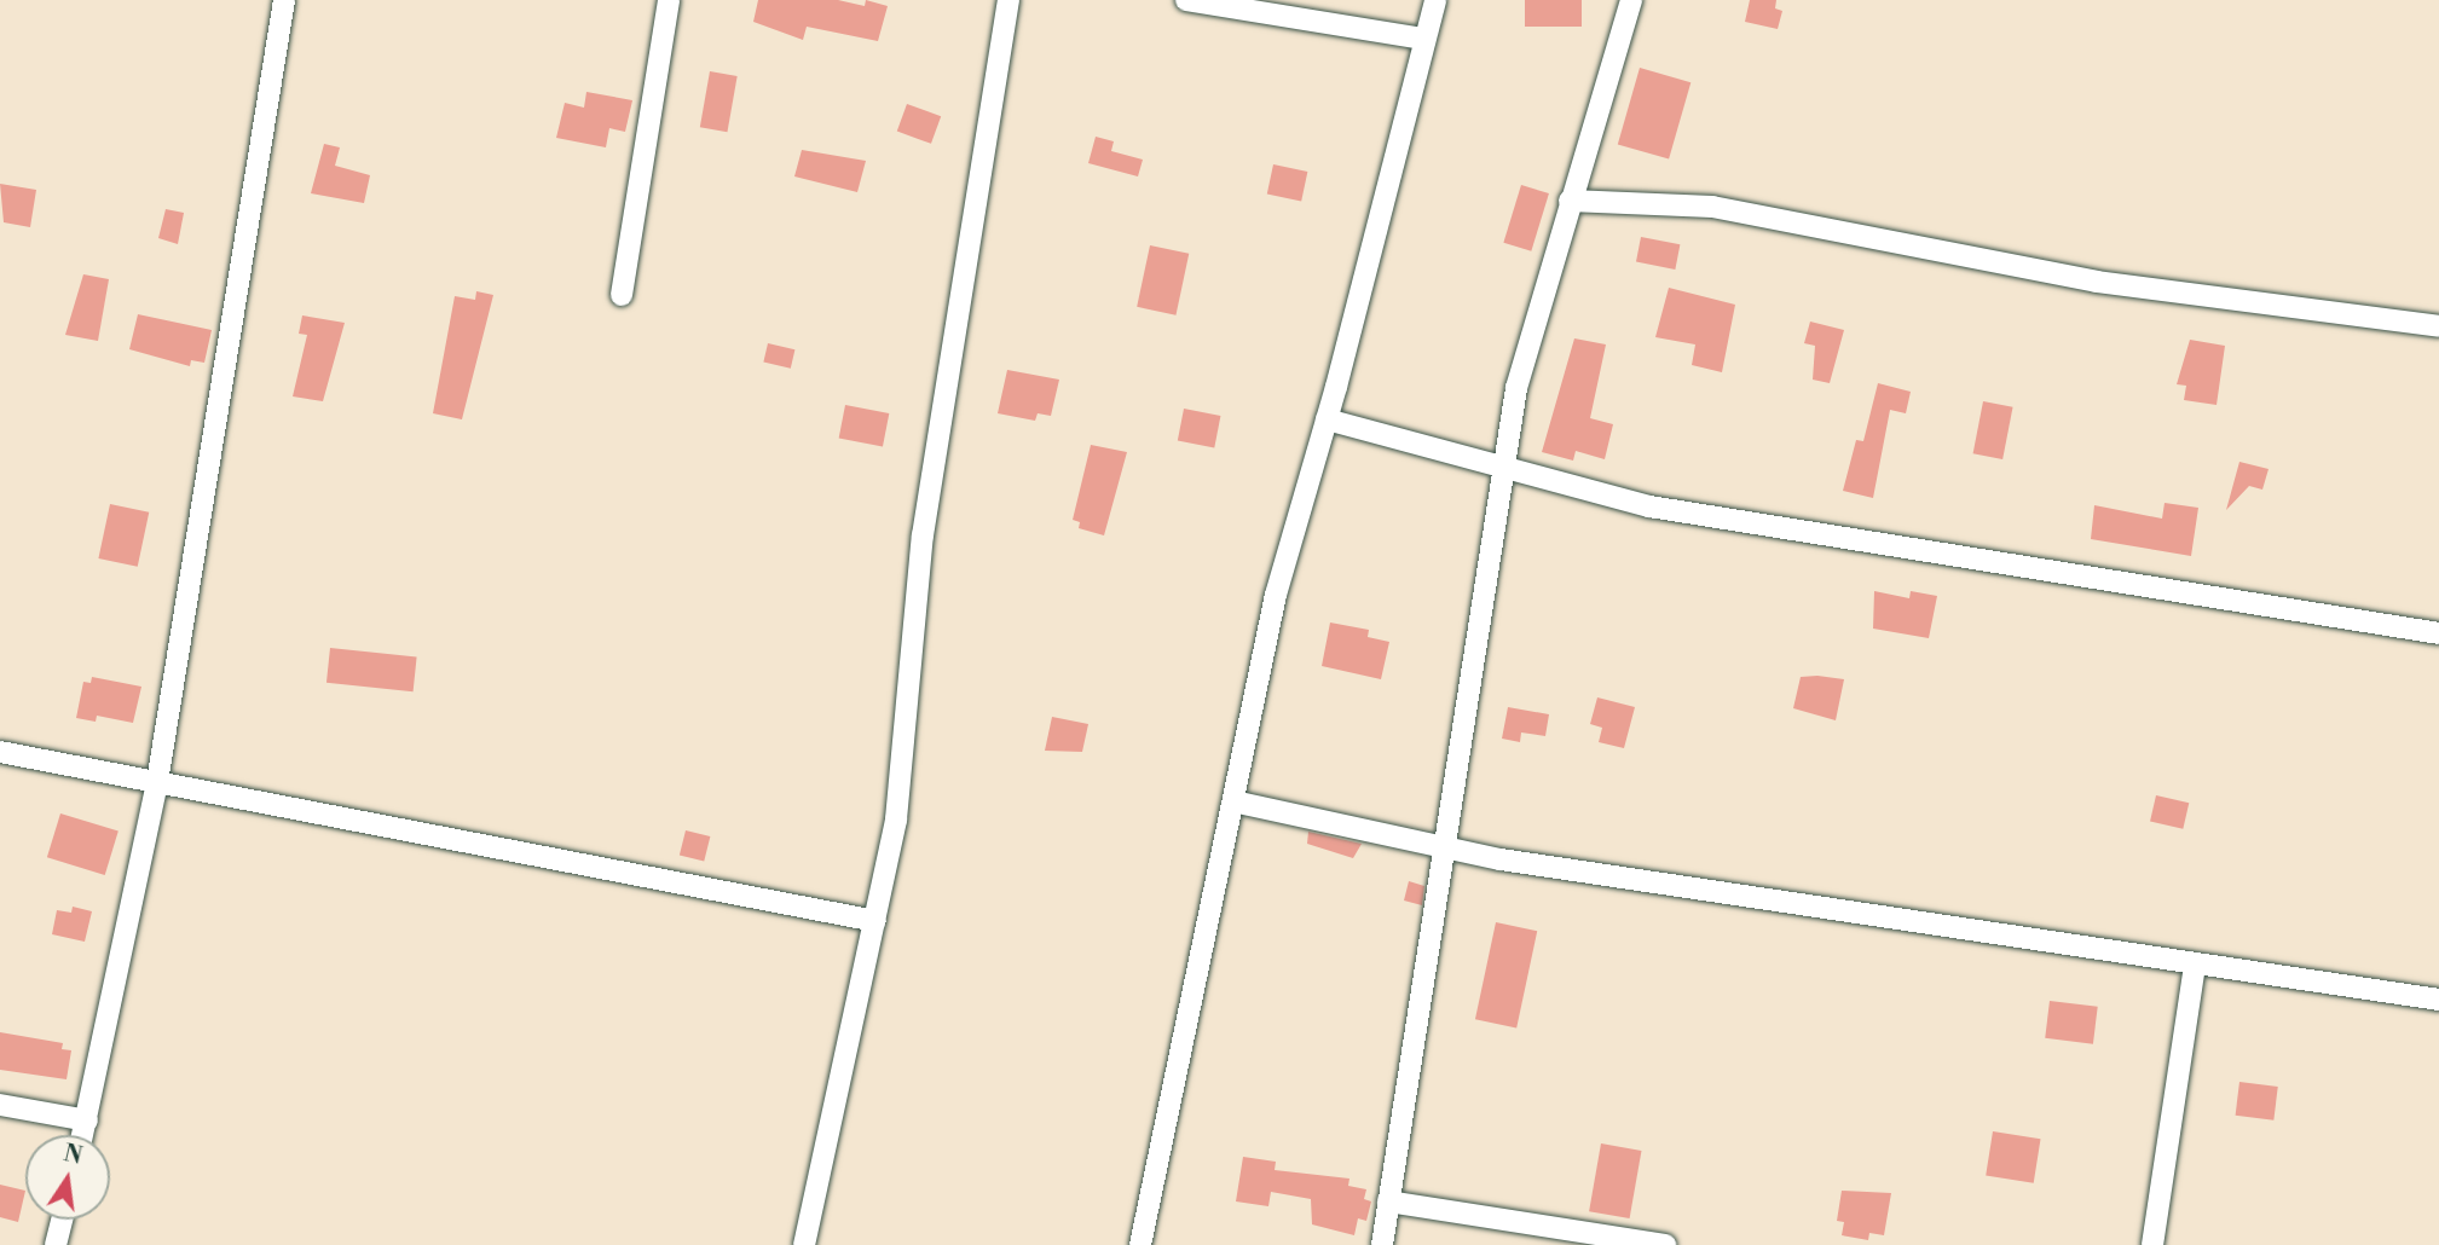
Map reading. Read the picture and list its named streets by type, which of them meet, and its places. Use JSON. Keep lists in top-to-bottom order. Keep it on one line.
{"north":"top"}
